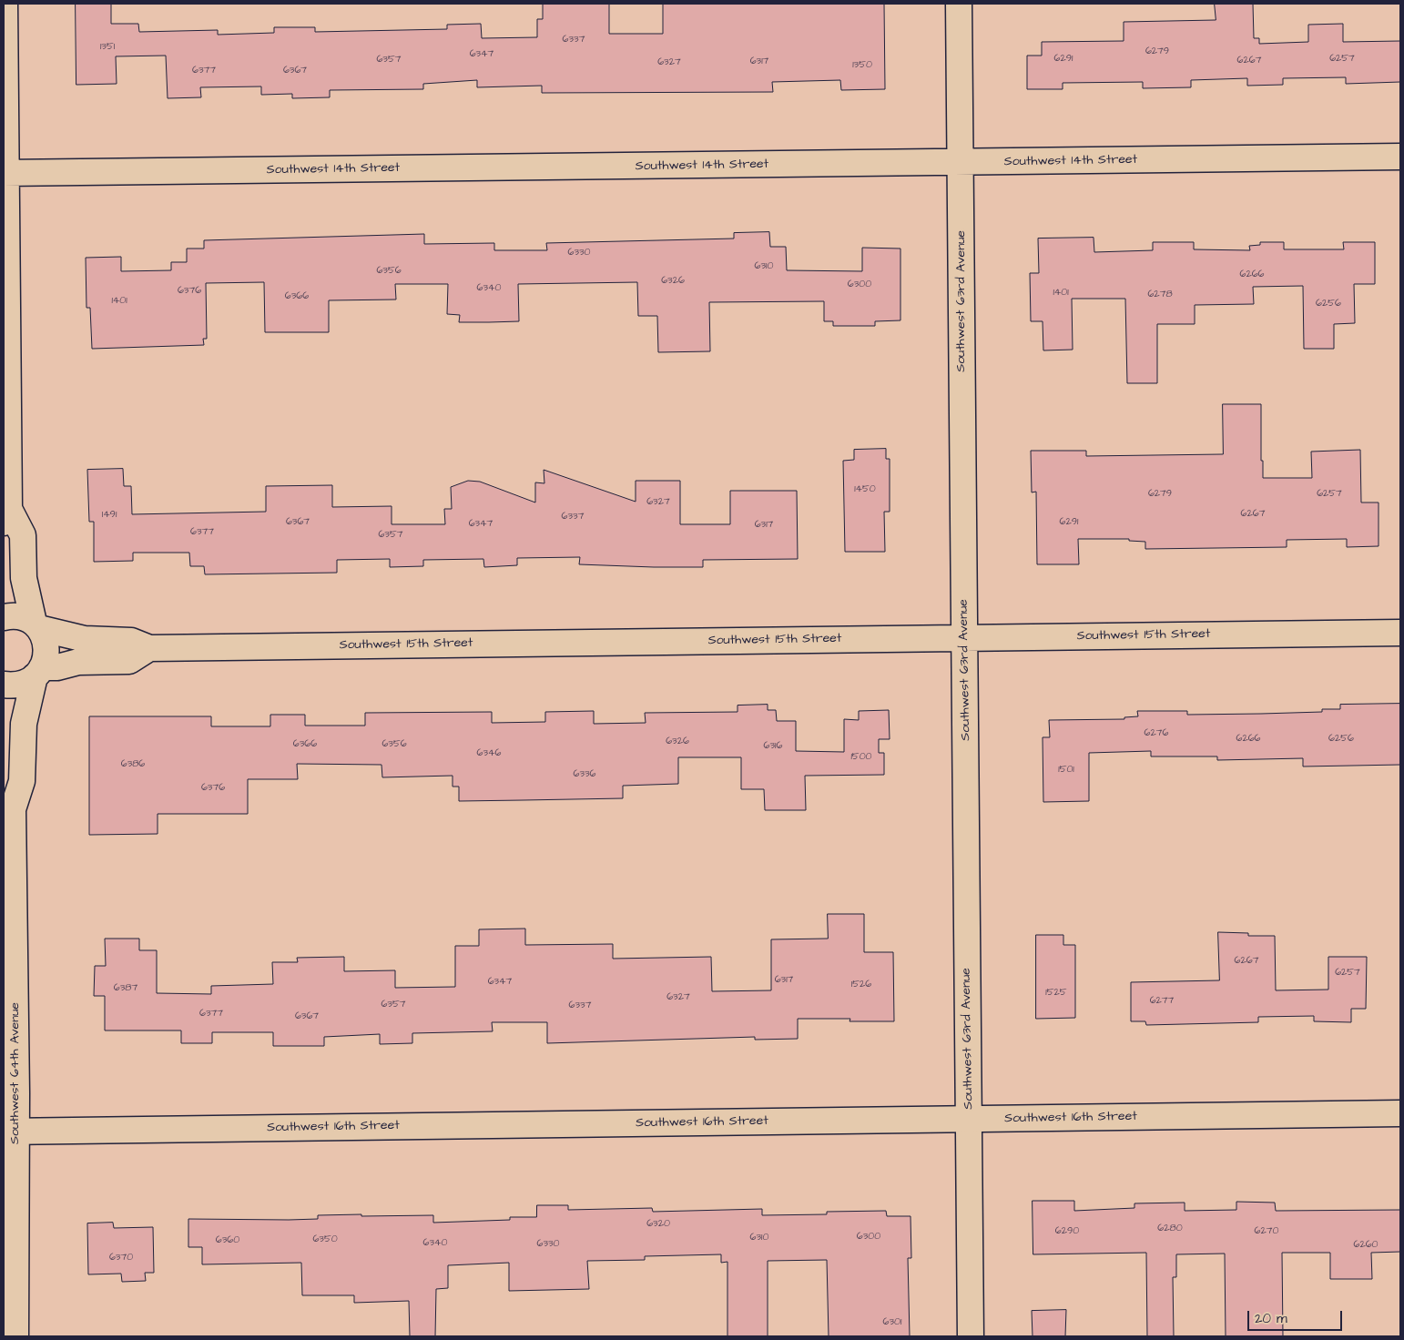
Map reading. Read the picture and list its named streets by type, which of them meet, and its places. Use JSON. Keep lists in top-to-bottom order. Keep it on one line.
{"streets":{"street":["Southwest 14th Street","Southwest 63rd Avenue","Southwest 15th Street","Southwest 64th Avenue","Southwest 16th Street"]},"crossings":[["Southwest 14th Street","Southwest 63rd Avenue"],["Southwest 63rd Avenue","Southwest 15th Street"],["Southwest 63rd Avenue","Southwest 16th Street"],["Southwest 15th Street","Southwest 64th Avenue"],["Southwest 64th Avenue","Southwest 16th Street"]],"house_numbers":["6337","1351","6279","6347","6291","6257","6357","6267","6317","6327","1350","6377","6367","6330","6310","6356","6266","6326","6300","6340","6376","1401","6278","6366","1401","6256","1450","6279","6257","6327","6267","1491","6337","6367","6291","6347","6317","6377","6357","6276","6266","6256","6326","6366","6356","6316","6346","1500","6386","1501","6336","6376","6267","6257","6317","6347","1526","6387","1525","6327","6277","6357","6337","6377","6367","6320","6280","6290","6270","6300","6310","6350","6360","6340","6330","6260","6370","6301"],"scale_bar":"20 m"}
